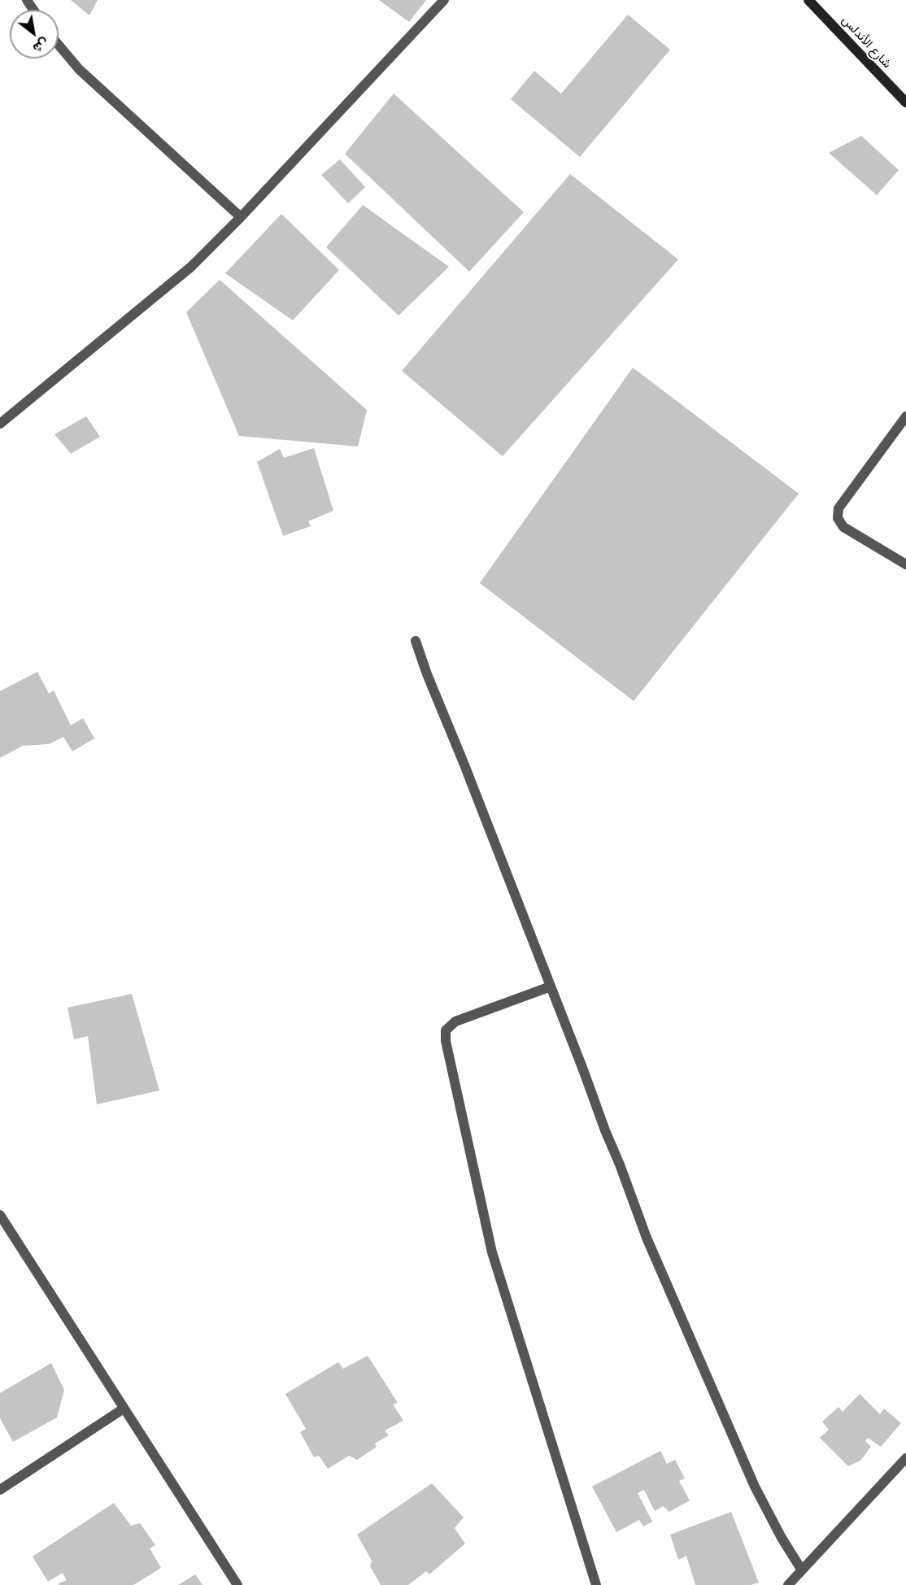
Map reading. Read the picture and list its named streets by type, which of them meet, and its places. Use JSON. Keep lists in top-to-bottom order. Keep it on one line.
{"streets":{"main road":["شارع الأندلس"]},"north":"bottom right"}
